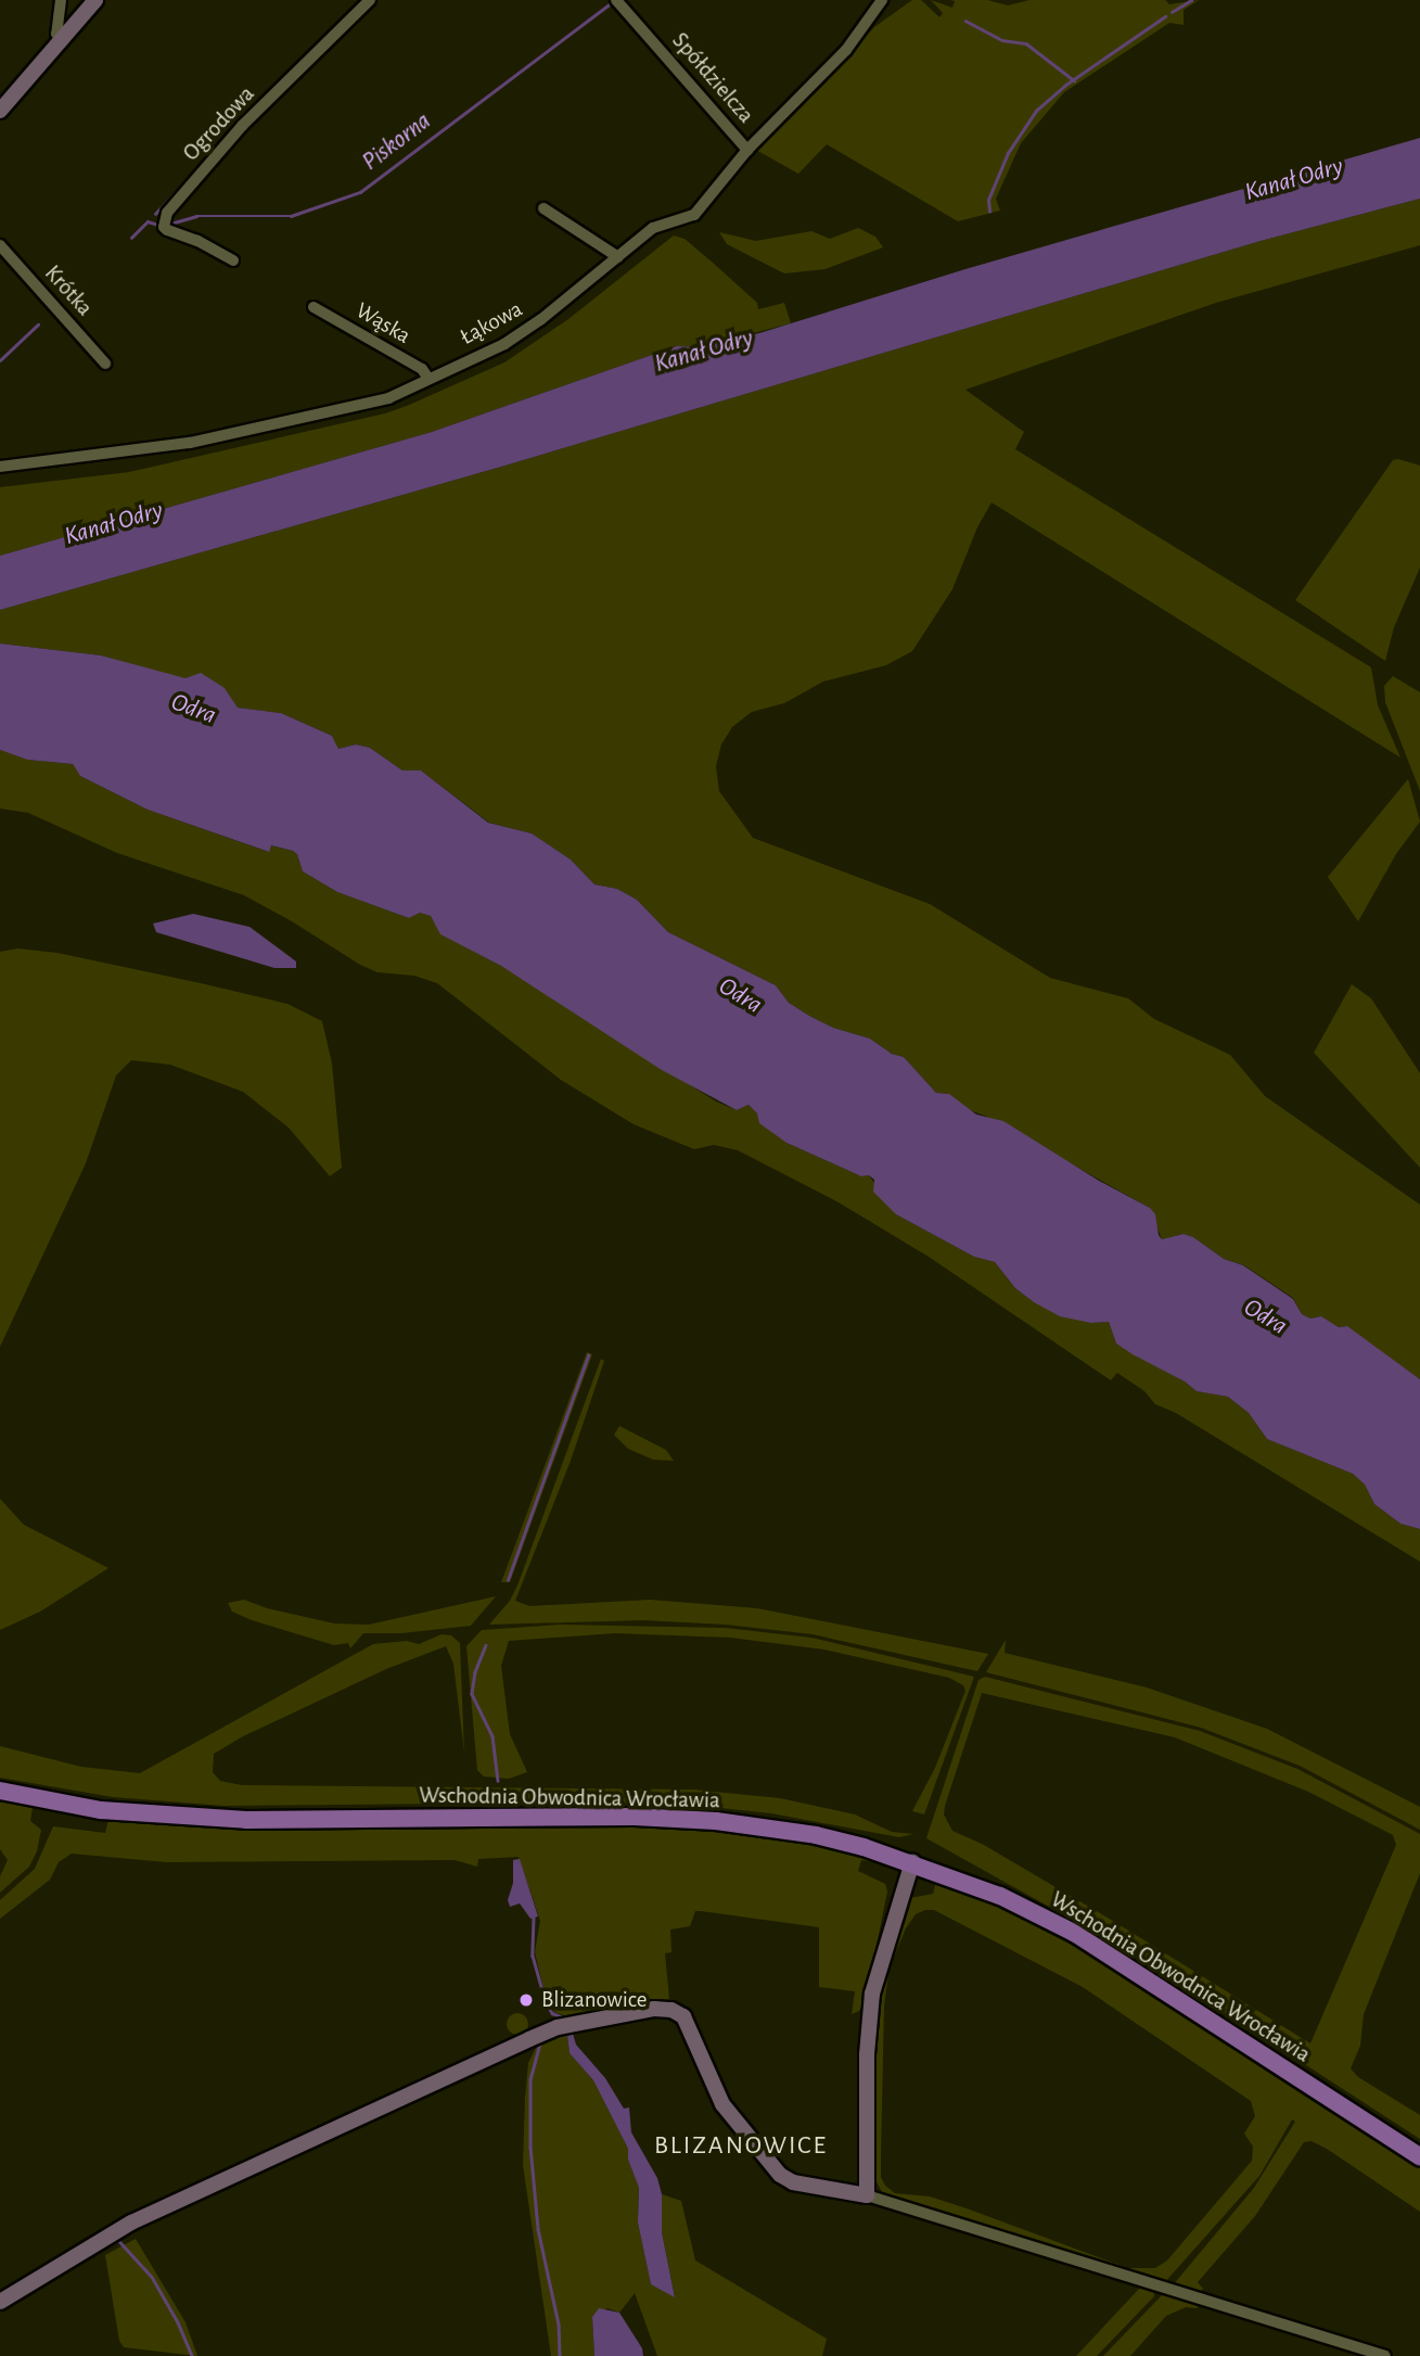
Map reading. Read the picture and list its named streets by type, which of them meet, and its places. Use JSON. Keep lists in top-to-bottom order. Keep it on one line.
{"streets":{"main road":["Wschodnia Obwodnica Wrocławia"],"street":["Spółdzielcza","Ogrodowa","Krótka","Wąska","Łąkowa"]},"crossings":[["Spółdzielcza","Łąkowa"],["Wąska","Łąkowa"]],"districts":["BLIZANOWICE"],"water":["Piskorna","Kanał Odry","Odra"],"places":["Blizanowice"]}
